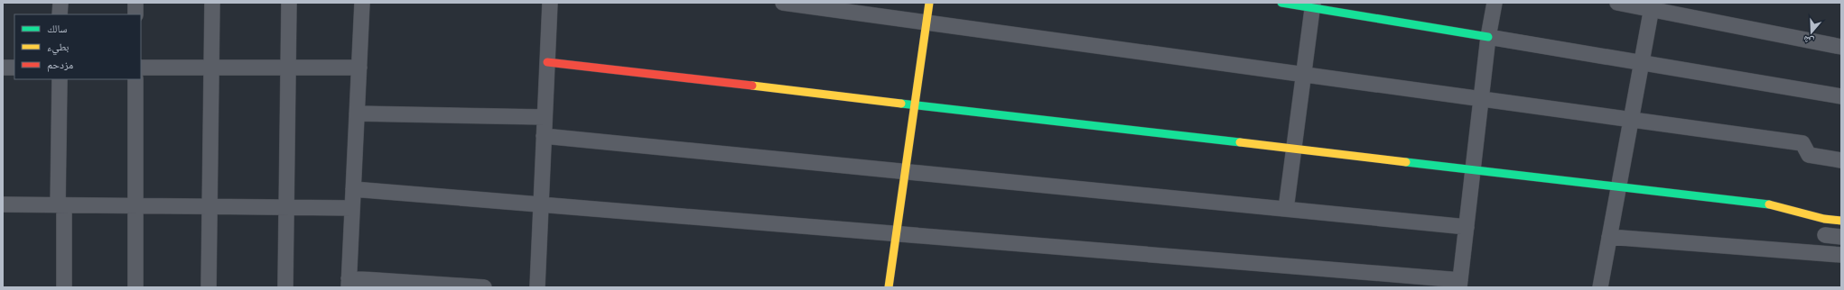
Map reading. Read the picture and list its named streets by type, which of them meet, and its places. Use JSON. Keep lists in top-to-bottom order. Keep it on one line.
{"legend":["سالك","بطيء","مزدحم"],"north":"bottom"}
